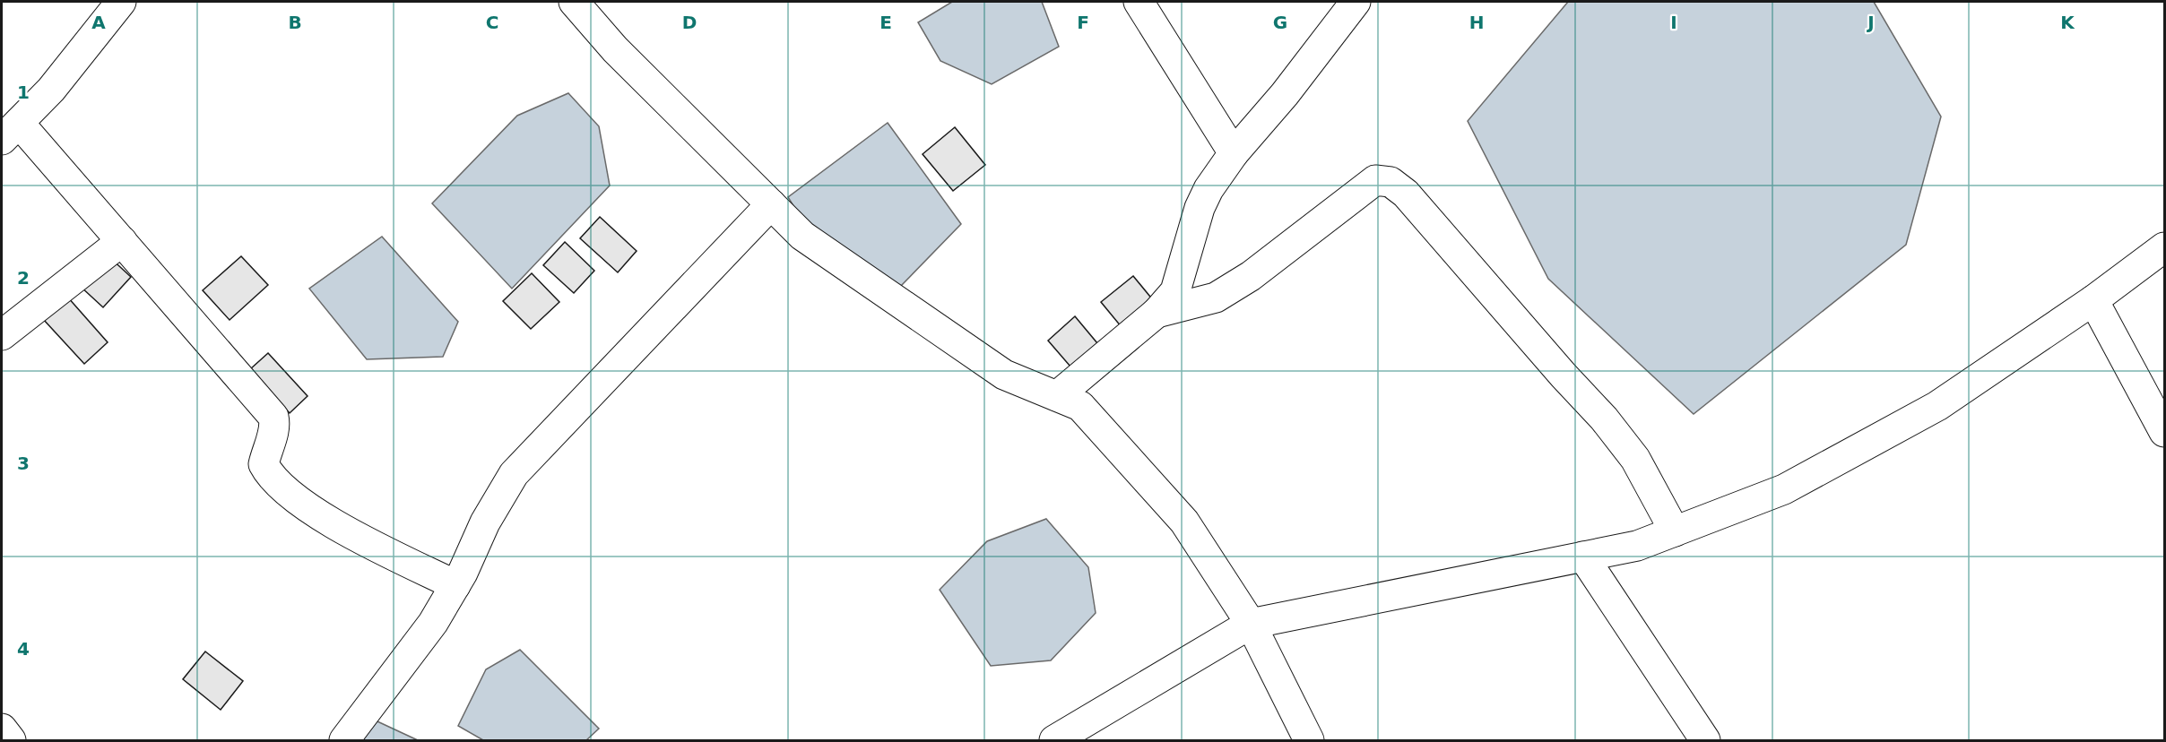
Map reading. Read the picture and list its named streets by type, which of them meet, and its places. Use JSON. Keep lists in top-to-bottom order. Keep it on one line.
{"grid":{"columns":["A","B","C","D","E","F","G","H","I","J","K"],"rows":["1","2","3","4"]}}
